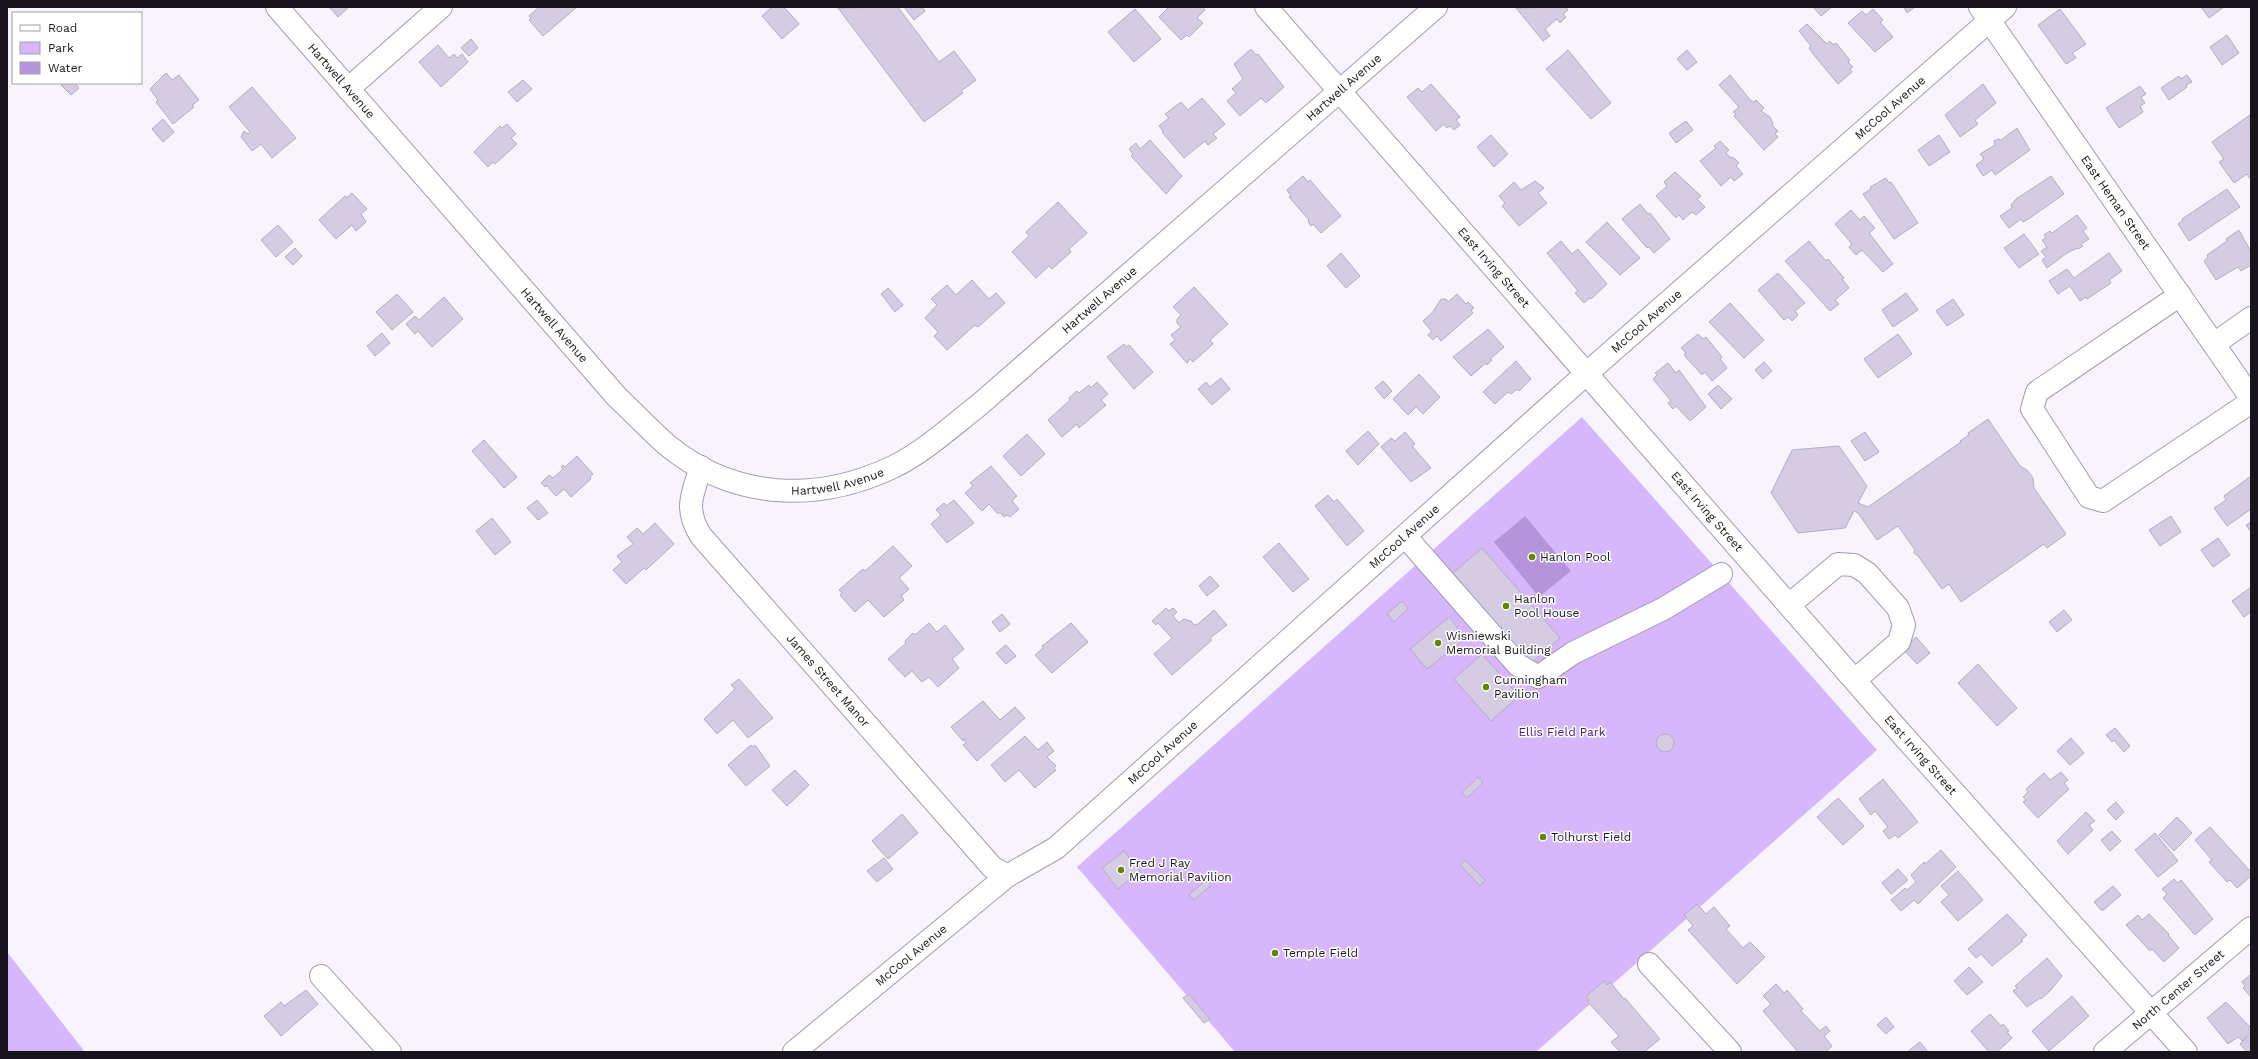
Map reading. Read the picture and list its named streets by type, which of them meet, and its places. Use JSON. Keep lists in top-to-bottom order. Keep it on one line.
{"streets":{"street":["Hartwell Avenue","McCool Avenue","East Heman Street","East Irving Street","James Street Manor","North Center Street"]},"crossings":[["Hartwell Avenue","East Irving Street"],["Hartwell Avenue","James Street Manor"],["McCool Avenue","East Heman Street"],["McCool Avenue","East Irving Street"],["McCool Avenue","James Street Manor"],["East Irving Street","North Center Street"]],"parks":["Ellis Field Park"],"places":["Hanlon Pool","Hanlon Pool House","Wisniewski Memorial Building","Cunningham Pavilion","Tolhurst Field","Fred J Ray Memorial Pavilion","Temple Field"],"legend":["Road","Park","Water"]}
